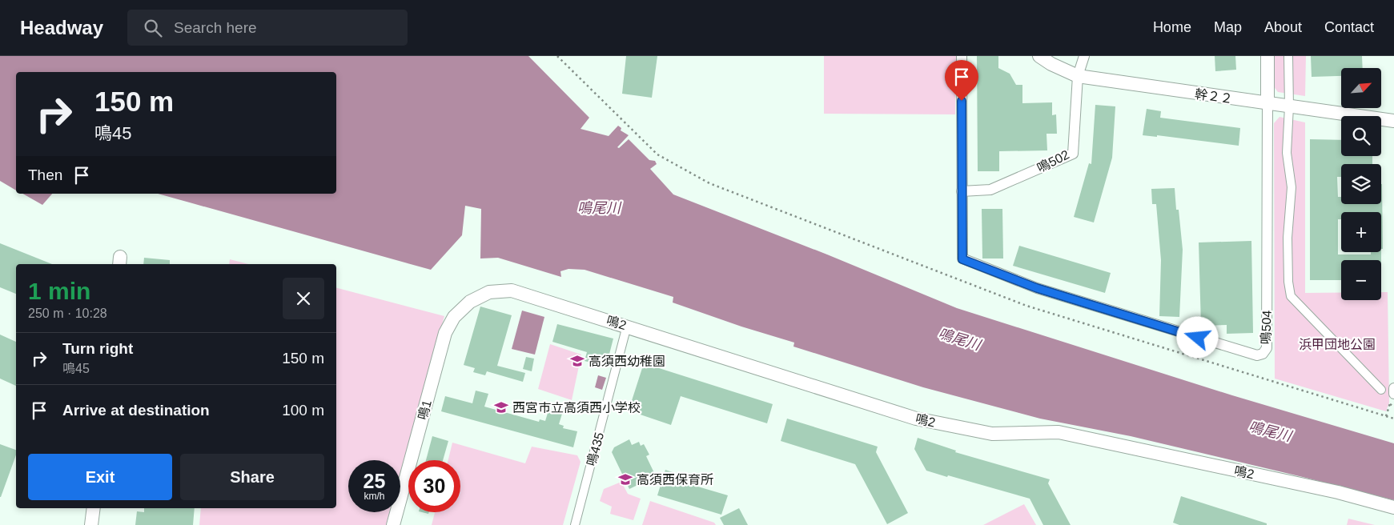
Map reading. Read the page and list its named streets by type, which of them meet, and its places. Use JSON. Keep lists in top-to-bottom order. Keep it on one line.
{"streets":{"street":["幹２２","鳴502","鳴2","鳴504","鳴1","鳴435"]},"crossings":[["幹２２","鳴502"],["幹２２","鳴504"],["鳴502","鳴504"],["鳴2","鳴1"],["鳴2","鳴435"]],"water":["鳴尾川"],"parks":["浜甲団地公園"],"places":{"school or university":["高須西幼稚園","西宮市立高須西小学校","高須西保育所"]},"north":"top right","page":{"header":"Headway","search":"Search here","nav":["Home","Map","About","Contact"],"map_buttons":["+","−"],"turn":["150 m","鳴45"],"then":"Then","heading":["1 min","250 m · 10:28"],"list":[{"name":"Turn right","note":"鳴45","value":"150 m"},{"name":"Arrive at destination","value":"100 m"}],"buttons":["Exit","Share"],"speed":"25 km/h","limit":"30"}}
